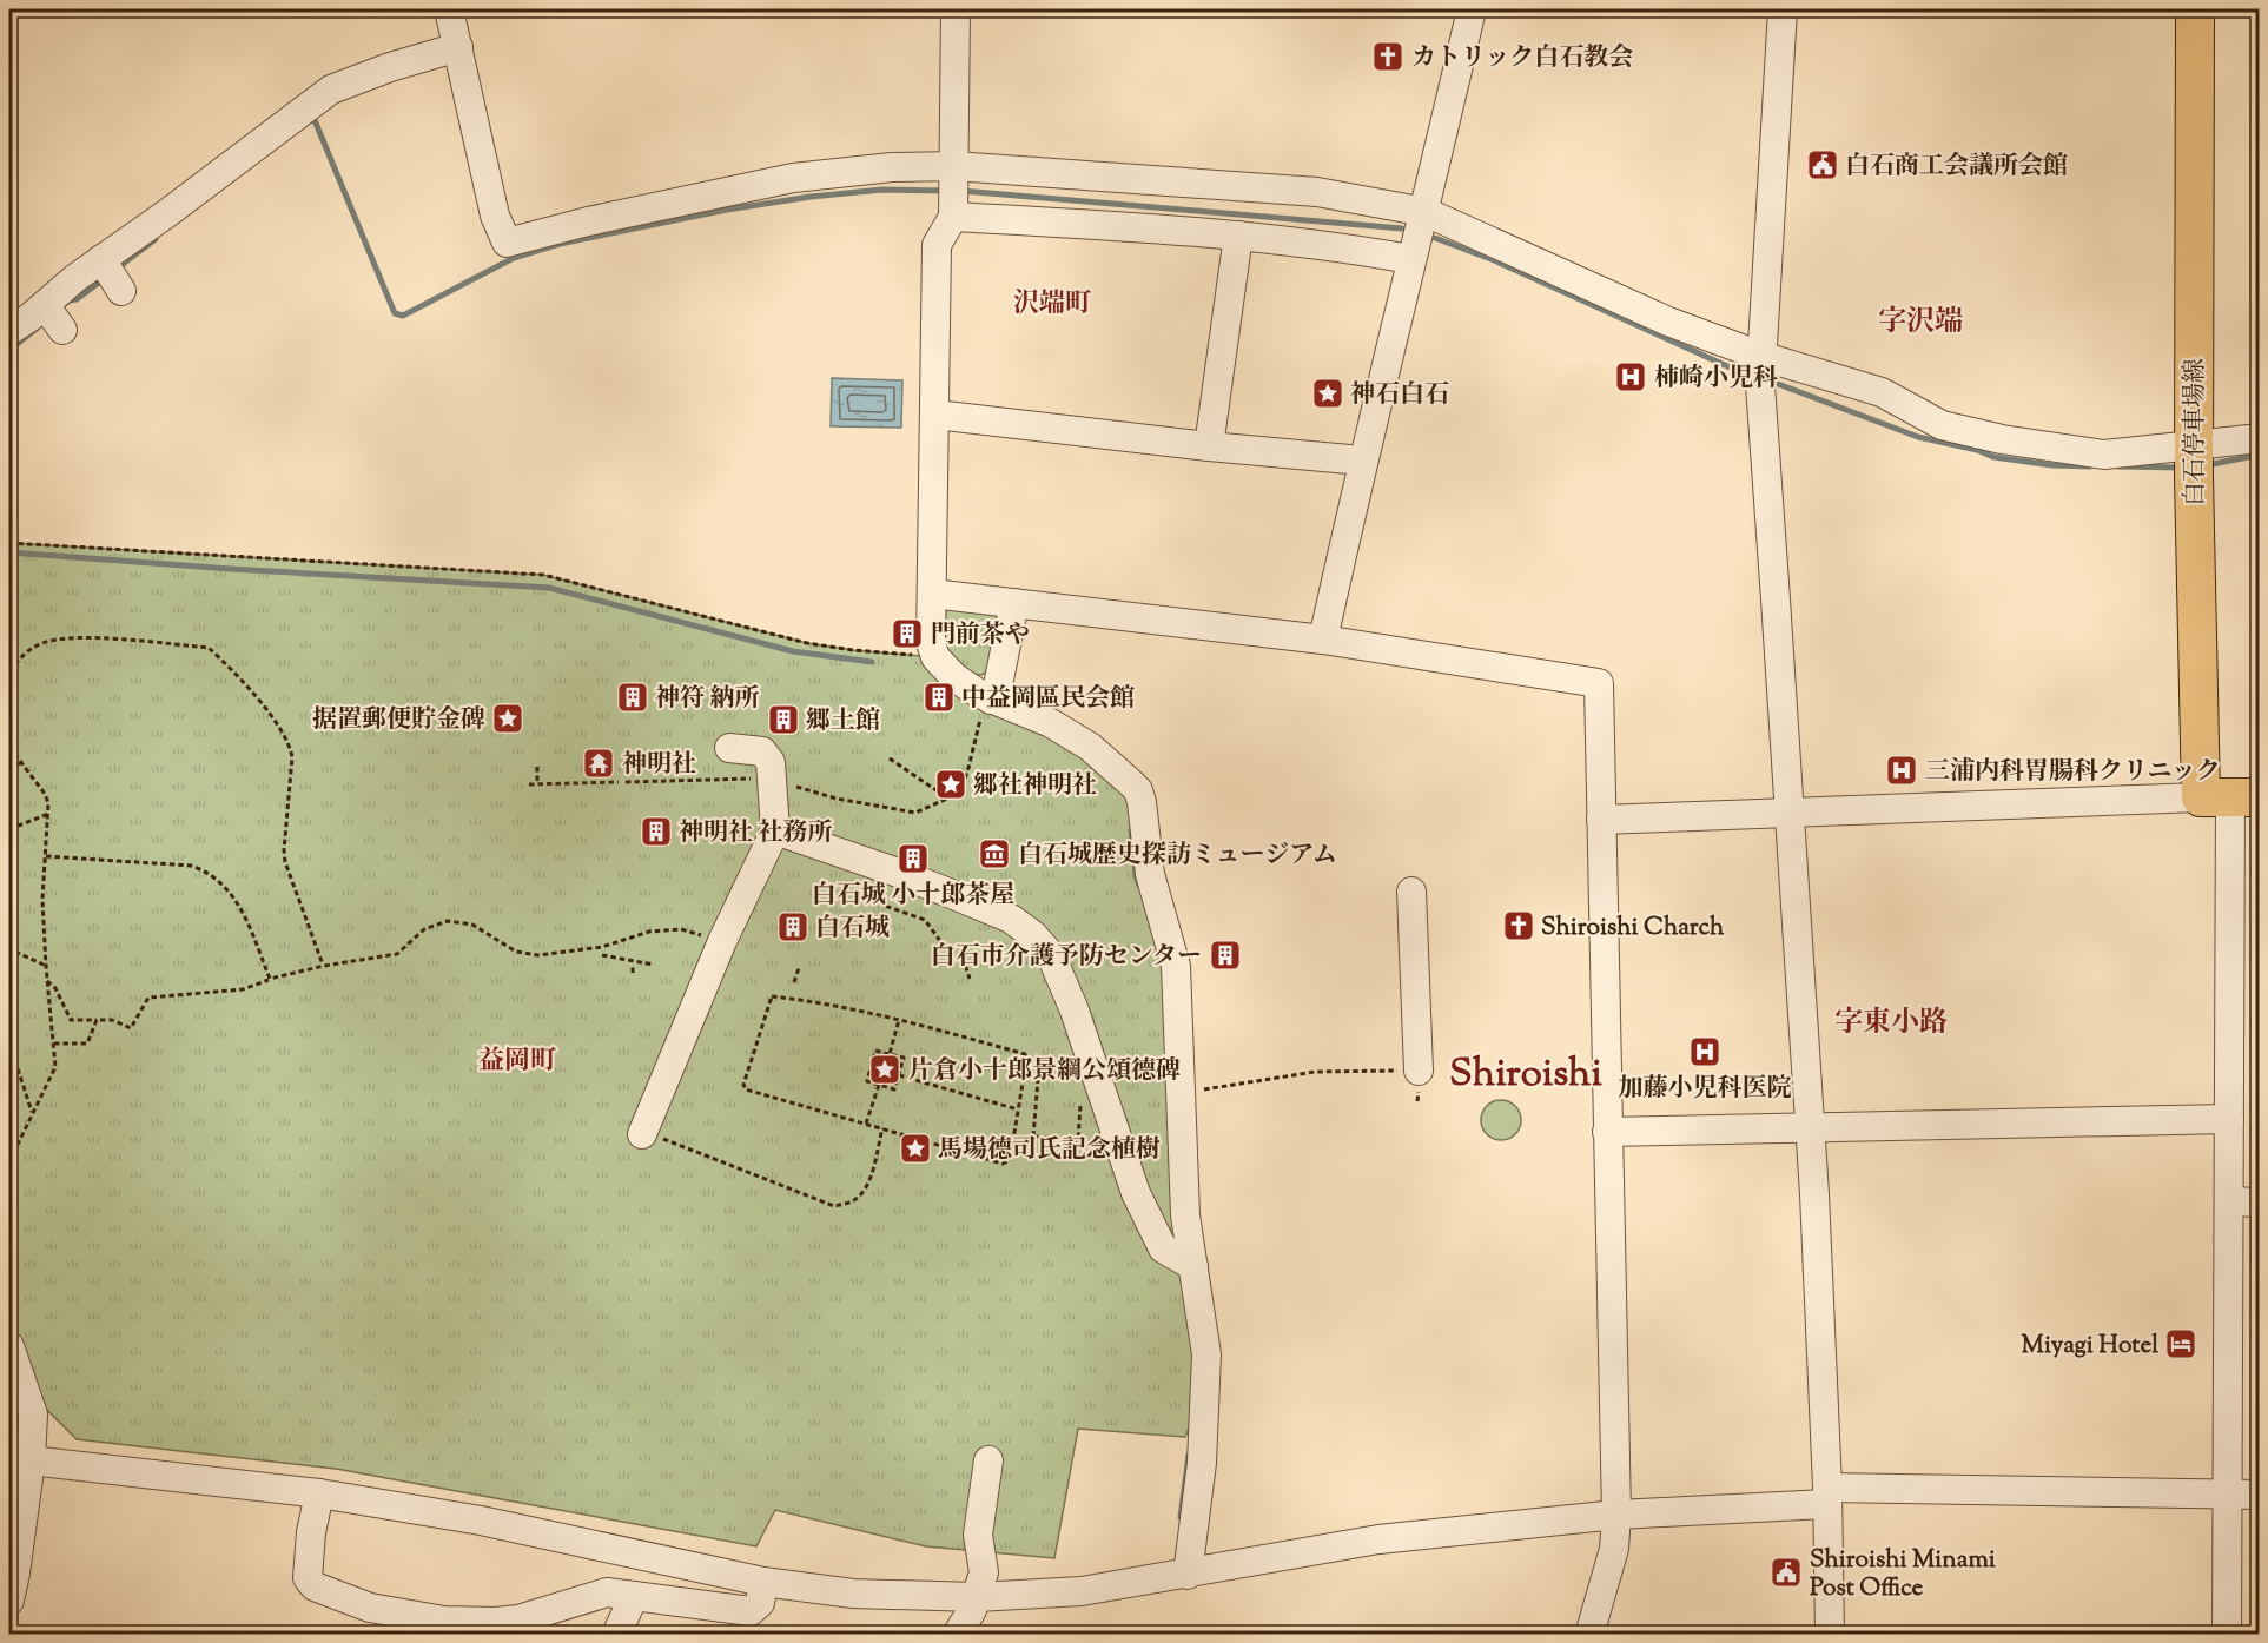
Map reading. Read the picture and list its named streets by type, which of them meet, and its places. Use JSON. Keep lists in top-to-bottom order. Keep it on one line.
{"streets":{"main road":["白石停車場線"]},"districts":["沢端町","字沢端","字東小路","益岡町","Shiroishi"],"places":{"church":["カトリック白石教会","Shiroishi Charch"],"public building":["白石商工会議所会館","Shiroishi Minami Post Office"],"hospital":["柿崎小児科","三浦内科胃腸科クリニック","加藤小児科医院"],"place":["神石白石","据置郵便貯金碑","郷社神明社","片倉小十郎景綱公頌德碑","馬場德司氏記念植樹"],"building":["門前茶や","神符 納所","中益岡區民会館","郷土館","神明社 社務所","白石城 小十郎茶屋","白石城","白石市介護予防センター"],"temple":["神明社"],"museum":["白石城歴史探訪ミュージアム"],"hotel":["Miyagi Hotel"]}}
